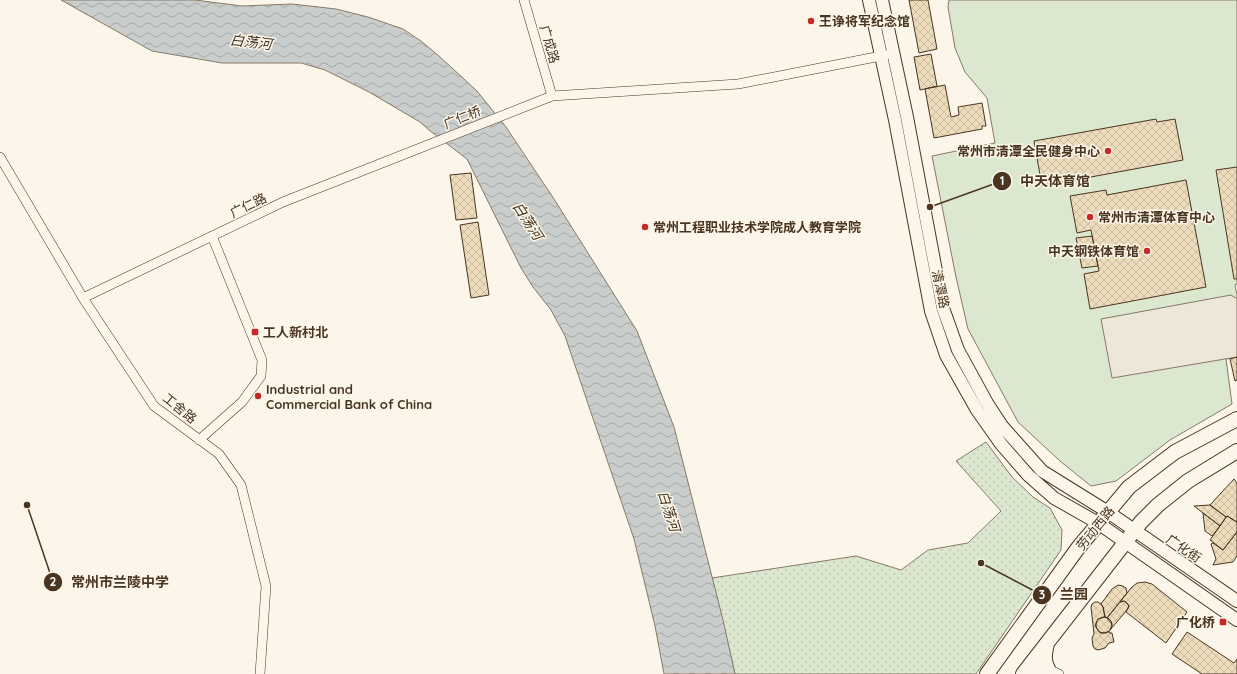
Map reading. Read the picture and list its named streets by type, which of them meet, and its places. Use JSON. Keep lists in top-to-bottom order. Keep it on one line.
{"streets":{"main road":["清潭路","劳动西路","广化街"],"street":["广成路","广仁桥","广仁路","工舍路"]},"crossings":[["广成路","广仁桥"],["广仁桥","广仁路"],["广仁桥","清潭路"],["广仁路","工舍路"],["清潭路","劳动西路"],["清潭路","广化街"],["劳动西路","广化街"]],"water":["白荡河"],"places":{"other":["王诤将军纪念馆","常州市清潭全民健身中心","中天体育馆","常州市清潭体育中心","常州工程职业技术学院成人教育学院","中天钢铁体育馆","Industrial and Commercial Bank of China","常州市兰陵中学","兰园"],"transit":["工人新村北","广化桥"]}}
